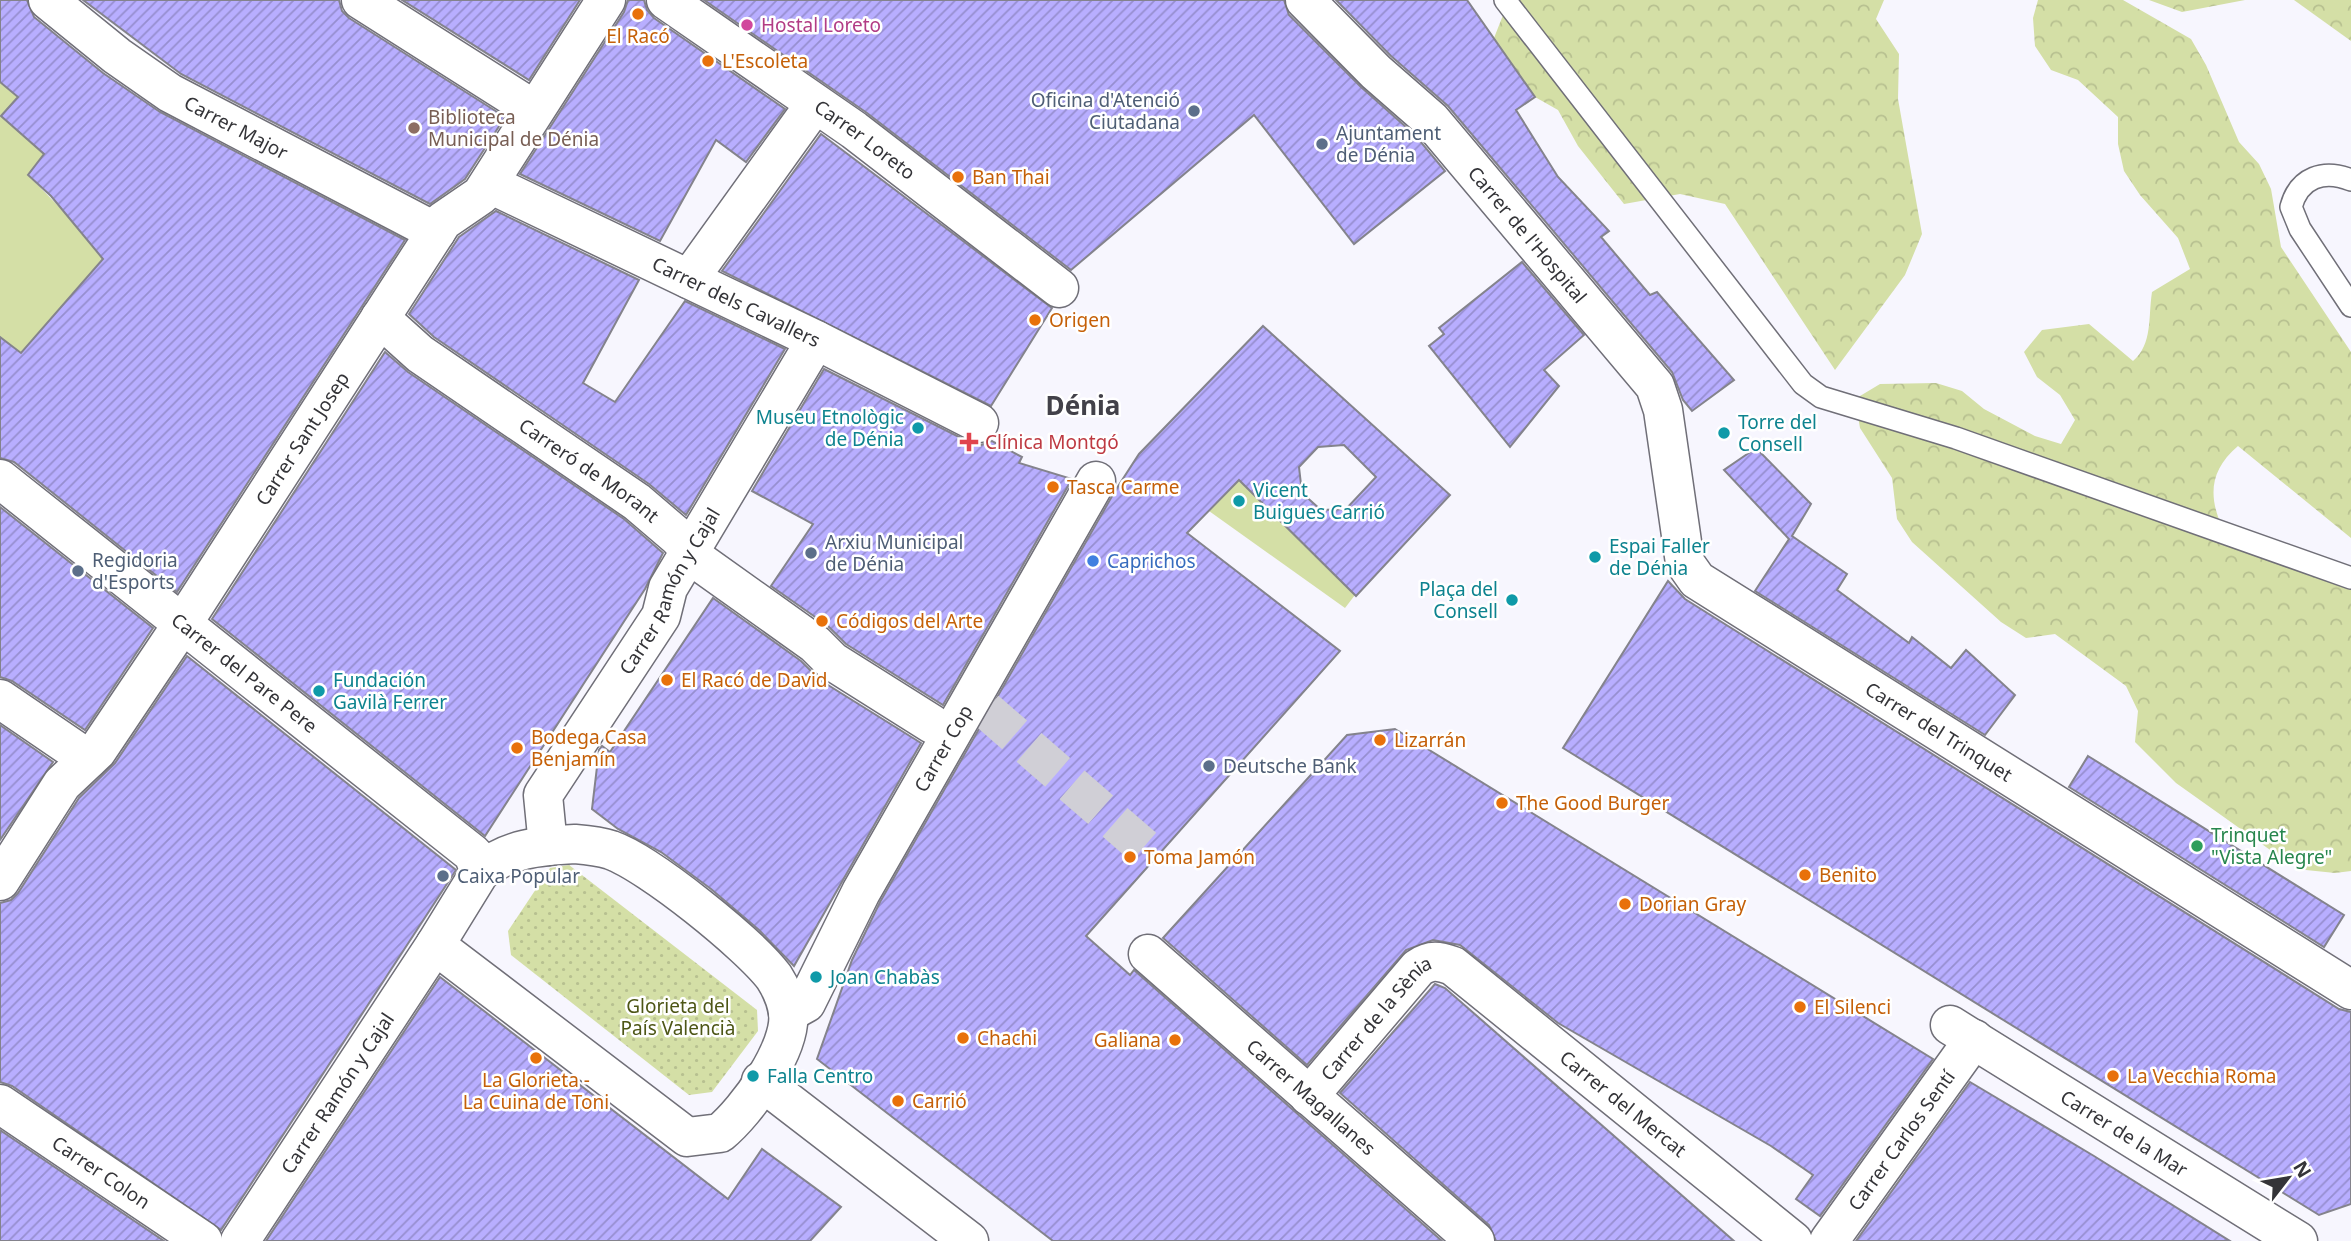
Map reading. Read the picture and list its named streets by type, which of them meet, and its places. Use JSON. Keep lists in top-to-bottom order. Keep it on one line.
{"streets":{"street":["Carrer Major","Carrer Loreto","Carrer de l'Hospital","Carrer dels Cavallers","Carrer Sant Josep","Carreró de Morant","Carrer Ramón y Cajal","Carrer del Pare Pere","Carrer del Trinquet","Carrer Cop","Carrer de la Sènia","Carrer Magallanes","Carrer del Mercat","Carrer de la Mar","Carrer Carlos Sentí","Carrer Colon"]},"crossings":[["Carrer Major","Carrer Sant Josep"],["Carrer de l'Hospital","Carrer del Trinquet"],["Carrer dels Cavallers","Carrer Sant Josep"],["Carrer dels Cavallers","Carrer Ramón y Cajal"],["Carrer Sant Josep","Carreró de Morant"],["Carrer Sant Josep","Carrer del Pare Pere"],["Carreró de Morant","Carrer Ramón y Cajal"],["Carrer de la Sènia","Carrer Magallanes"],["Carrer de la Sènia","Carrer del Mercat"],["Carrer de la Mar","Carrer Carlos Sentí"]],"districts":["Dénia"],"parks":["Glorieta del País Valencià"],"places":{"other":["El Racó","Hostal Loreto","L'Escoleta","Oficina d'Atenció Ciutadana","Biblioteca Municipal de Dénia","Ajuntament de Dénia","Ban Thai","Origen","Museu Etnològic de Dénia","Torre del Consell","Tasca Carme","Vicent Buigues Carrió","Arxiu Municipal de Dénia","Espai Faller de Dénia","Caprichos","Regidoria d'Esports","Plaça del Consell","Códigos del Arte","El Racó de David","Fundación Gavilà Ferrer","Lizarrán","Bodega Casa Benjamín","Deutsche Bank","The Good Burger","Trinquet \"Vista Alegre\"","Toma Jamón","Benito","Caixa Popular","Dorian Gray","Joan Chabàs","El Silenci","Chachi","Galiana","La Glorieta - La Cuina de Toni","Falla Centro","La Vecchia Roma","Carrió"],"health":["Clínica Montgó"]},"north":"top right"}
